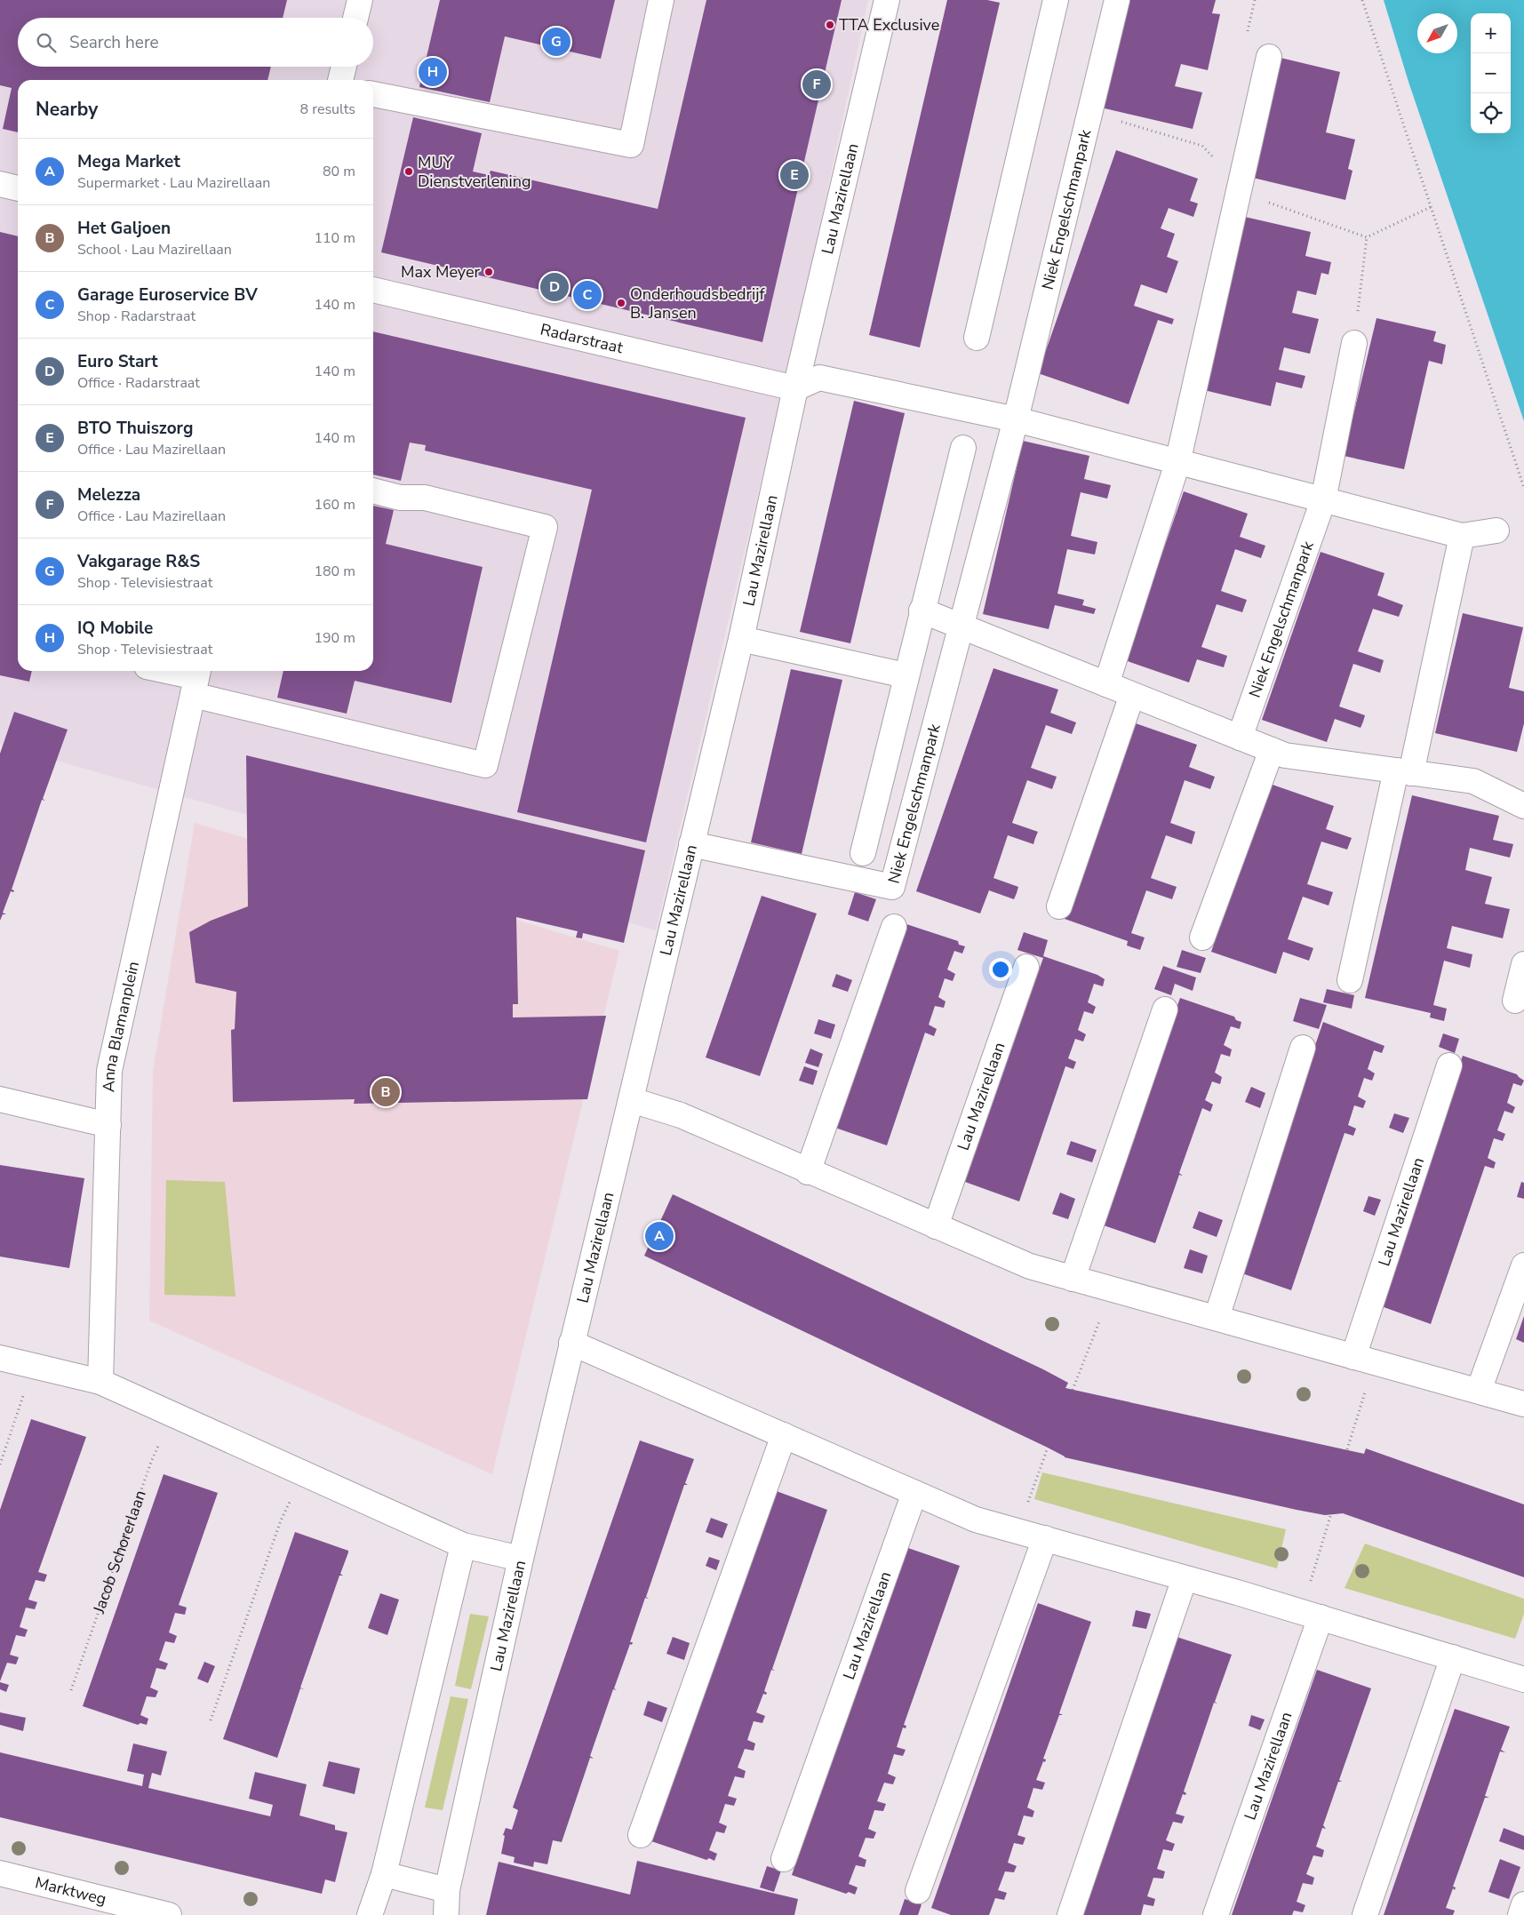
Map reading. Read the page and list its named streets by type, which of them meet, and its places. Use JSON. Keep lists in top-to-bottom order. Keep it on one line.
{"streets":{"street":["Lau Mazirellaan","Niek Engelschmanpark","Radarstraat","Anna Blamanplein","Marktweg"],"path":["Jacob Schorerlaan"]},"crossings":[["Lau Mazirellaan","Niek Engelschmanpark"],["Lau Mazirellaan","Radarstraat"]],"places":["TTA Exclusive","MUY Dienstverlening","Max Meyer","Onderhoudsbedrijf B. Jansen"],"north":"bottom left","page":{"map_buttons":["+","−"],"search":"Search here","pins":["G","H","F","E","D","C","B","A"],"heading":["Nearby","8 results"],"list":[{"mark":"A","name":"Mega Market","note":"Supermarket · Lau Mazirellaan","value":"80 m"},{"mark":"B","name":"Het Galjoen","note":"School · Lau Mazirellaan","value":"110 m"},{"mark":"C","name":"Garage Euroservice BV","note":"Shop · Radarstraat","value":"140 m"},{"mark":"D","name":"Euro Start","note":"Office · Radarstraat","value":"140 m"},{"mark":"E","name":"BTO Thuiszorg","note":"Office · Lau Mazirellaan","value":"140 m"},{"mark":"F","name":"Melezza","note":"Office · Lau Mazirellaan","value":"160 m"},{"mark":"G","name":"Vakgarage R&S","note":"Shop · Televisiestraat","value":"180 m"},{"mark":"H","name":"IQ Mobile","note":"Shop · Televisiestraat","value":"190 m"}]}}
